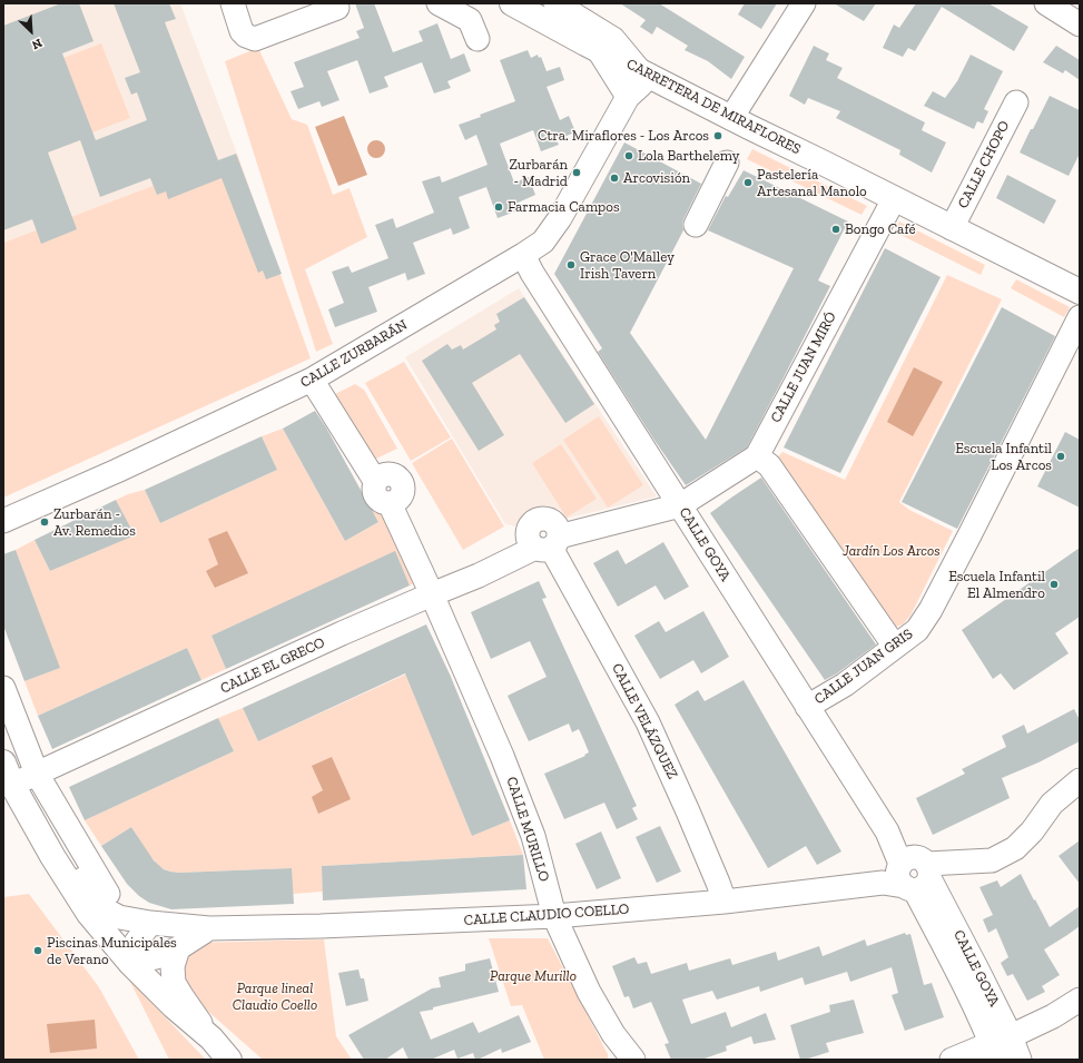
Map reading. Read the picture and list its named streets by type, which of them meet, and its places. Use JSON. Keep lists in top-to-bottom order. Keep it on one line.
{"streets":{"main road":["CARRETERA DE MIRAFLORES"],"street":["CALLE CHOPO","CALLE ZURBARÁN","CALLE JUAN MIRÓ","CALLE GOYA","CALLE EL GRECO","CALLE JUAN GRIS","CALLE VELÁZQUEZ","CALLE MURILLO","CALLE CLAUDIO COELLO"]},"crossings":[["CARRETERA DE MIRAFLORES","CALLE CHOPO"],["CARRETERA DE MIRAFLORES","CALLE ZURBARÁN"],["CARRETERA DE MIRAFLORES","CALLE JUAN MIRÓ"],["CALLE ZURBARÁN","CALLE GOYA"],["CALLE ZURBARÁN","CALLE MURILLO"],["CALLE JUAN MIRÓ","CALLE GOYA"],["CALLE JUAN MIRÓ","CALLE EL GRECO"],["CALLE GOYA","CALLE EL GRECO"],["CALLE GOYA","CALLE JUAN GRIS"],["CALLE GOYA","CALLE CLAUDIO COELLO"],["CALLE EL GRECO","CALLE VELÁZQUEZ"],["CALLE EL GRECO","CALLE MURILLO"],["CALLE VELÁZQUEZ","CALLE CLAUDIO COELLO"],["CALLE MURILLO","CALLE CLAUDIO COELLO"]],"parks":["Jardín Los Arcos","Parque Murillo","Parque lineal Claudio Coello"],"places":["Ctra. Miraflores - Los Arcos","Lola Barthelemy","Zurbarán - Madrid","Arcovisión","Pastelería Artesanal Manolo","Farmacia Campos","Bongo Café","Grace O'Malley Irish Tavern","Escuela Infantil Los Arcos","Zurbarán - Av. Remedios","Escuela Infantil El Almendro","Piscinas Municipales de Verano"],"north":"bottom right"}
